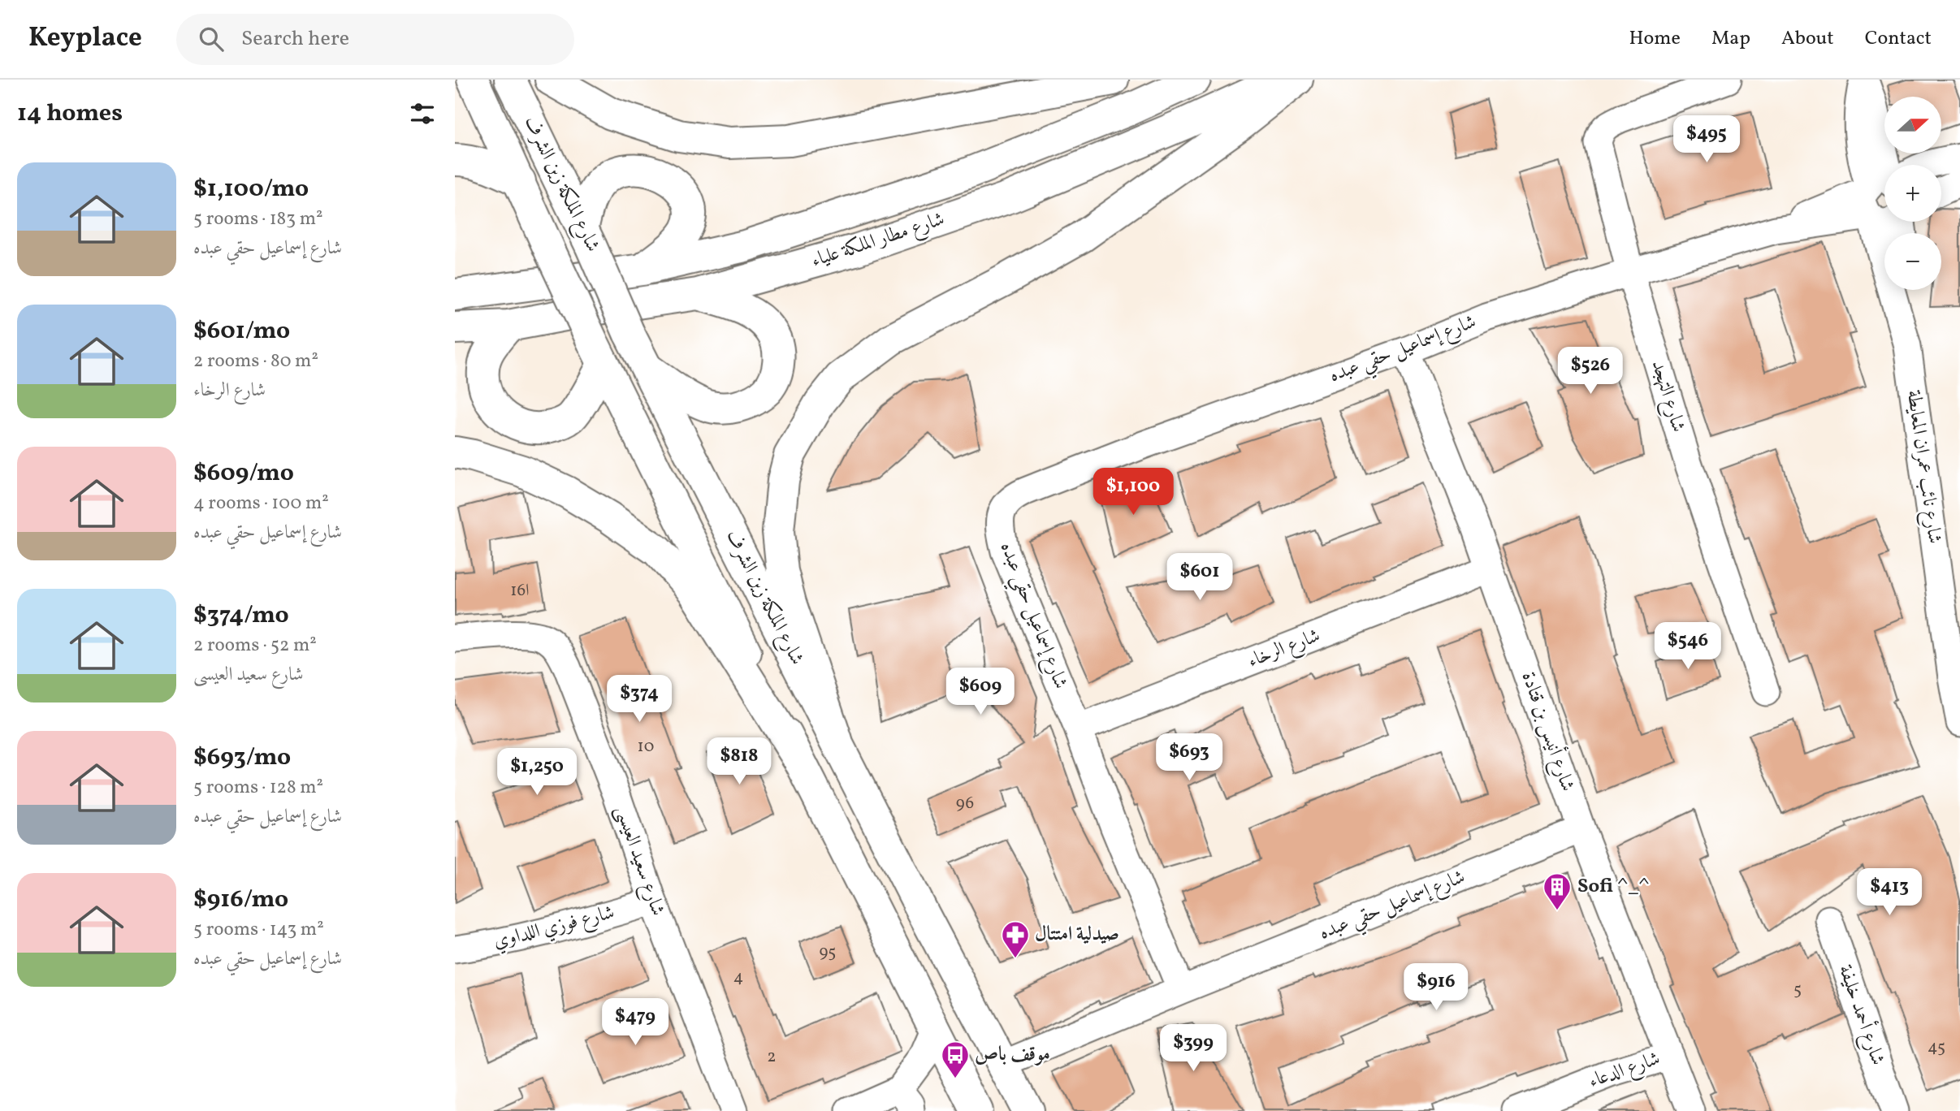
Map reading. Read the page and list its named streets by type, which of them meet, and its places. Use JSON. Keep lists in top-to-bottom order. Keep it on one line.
{"streets":{"main road":["شارع الملكة زين الشرف","شارع مطار الملكة علياء"],"street":["شارع إسماعيل حقي عبده","شارع التهجد","شارع نائب عمران المعايطة","شارع الرخاء","شارع أنيس بن قتادة","شارع سعيد العيسى","شارع فوزي اللداوي","شارع أحمد خليفة","شارع الدعاء"]},"crossings":[["شارع إسماعيل حقي عبده","شارع التهجد"],["شارع إسماعيل حقي عبده","شارع نائب عمران المعايطة"],["شارع إسماعيل حقي عبده","شارع الرخاء"],["شارع إسماعيل حقي عبده","شارع أنيس بن قتادة"],["شارع الرخاء","شارع أنيس بن قتادة"],["شارع أنيس بن قتادة","شارع الدعاء"],["شارع سعيد العيسى","شارع فوزي اللداوي"]],"places":{"building":["Sofi ^_^"],"pharmacy":["صيدلية امتتال"],"bus stop":["موقف باص"]},"house_numbers":["ا16","10","96","95","4","5","45","2"],"north":"right","page":{"header":"Keyplace","search":"Search here","nav":["Home","Map","About","Contact"],"heading":"14 homes","map_buttons":["+","−"],"price":["$495","$526","$1,100","$601","$546","$609","$374","$693","$818","$1,250","$413","$916","$479","$399"],"list":[{"name":"$1,100/mo","note":"5 rooms · 183 m² · شارع إسماعيل حقي عبده"},{"name":"$601/mo","note":"2 rooms · 80 m² · شارع الرخاء"},{"name":"$609/mo","note":"4 rooms · 100 m² · شارع إسماعيل حقي عبده"},{"name":"$374/mo","note":"2 rooms · 52 m² · شارع سعيد العيسى"},{"name":"$693/mo","note":"5 rooms · 128 m² · شارع إسماعيل حقي عبده"},{"name":"$916/mo","note":"5 rooms · 143 m² · شارع إسماعيل حقي عبده"}]}}
